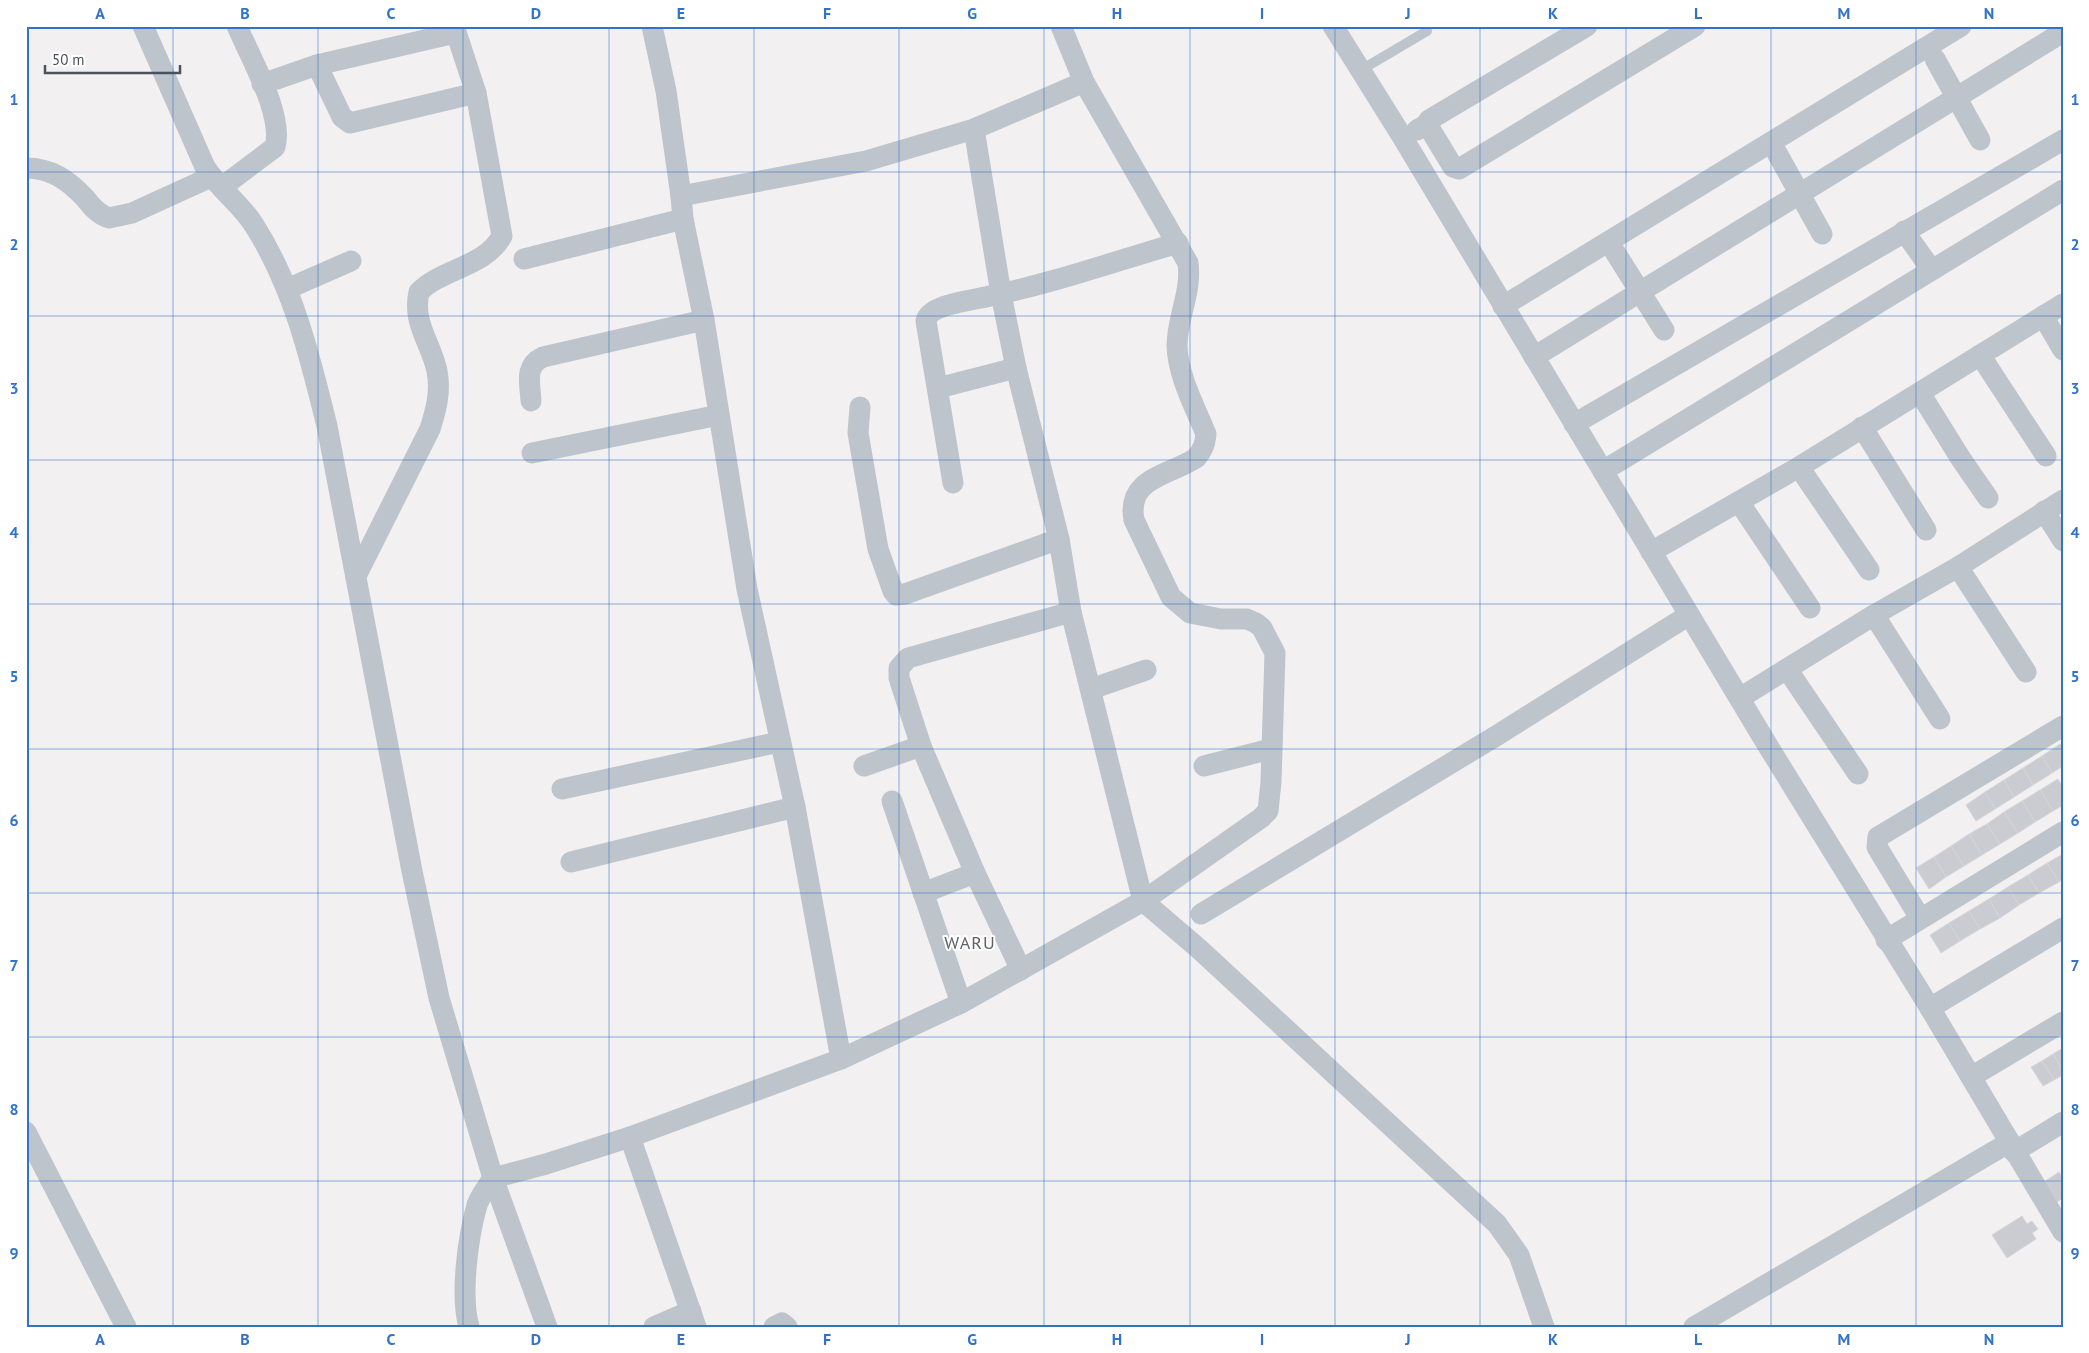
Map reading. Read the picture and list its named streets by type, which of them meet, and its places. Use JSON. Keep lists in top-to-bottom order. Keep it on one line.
{"districts":["WARU"],"scale_bar":"50 m","grid":{"columns":["A","B","C","D","E","F","G","H","I","J","K","L","M","N"],"rows":["1","2","3","4","5","6","7","8","9"]}}
